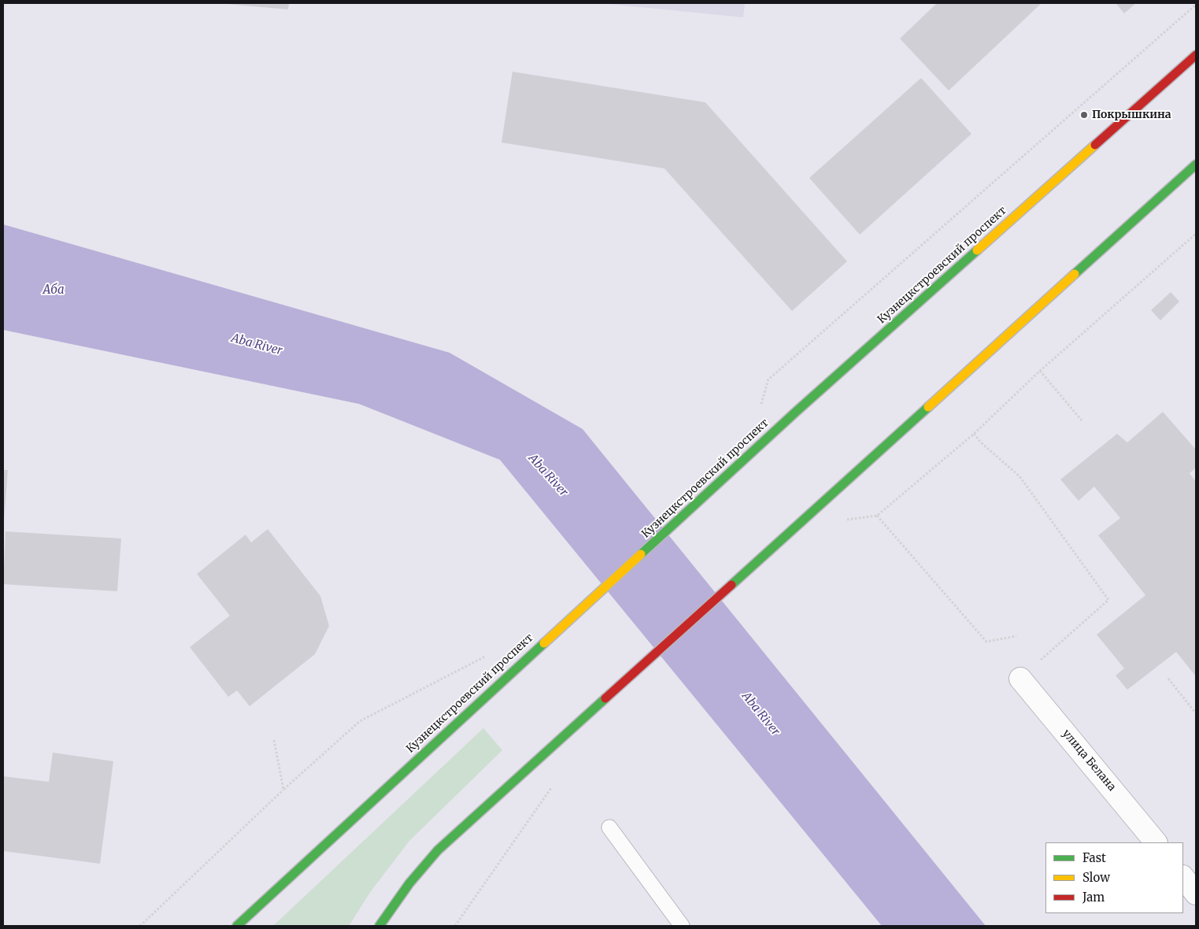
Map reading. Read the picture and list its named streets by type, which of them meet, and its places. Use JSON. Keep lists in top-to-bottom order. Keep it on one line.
{"streets":{"main road":["Кузнецкстроевский проспект"],"street":["улица Белана"]},"water":["Аба","Aba River"],"places":["Покрышкина"],"legend":["Fast","Slow","Jam"]}
